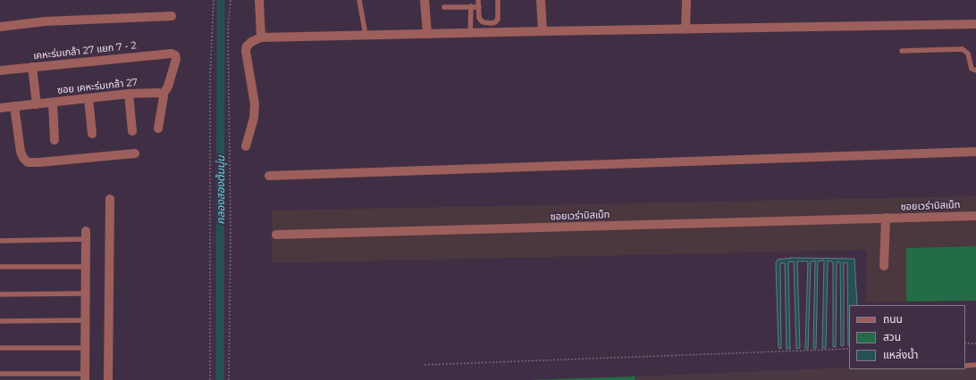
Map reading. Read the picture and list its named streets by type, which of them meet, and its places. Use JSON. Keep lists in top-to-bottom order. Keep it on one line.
{"streets":{"street":["เคหะร่มเกล้า 27 แยก 7 - 2","ซอย เคหะร่มเกล้า 27","ซอยเวร่าบิสเน็ท"]},"crossings":[["เคหะร่มเกล้า 27 แยก 7 - 2","ซอย เคหะร่มเกล้า 27"]],"water":["คลองสองต้นนุ่น"],"legend":["ถนน","สวน","แหล่งน้ำ"]}
